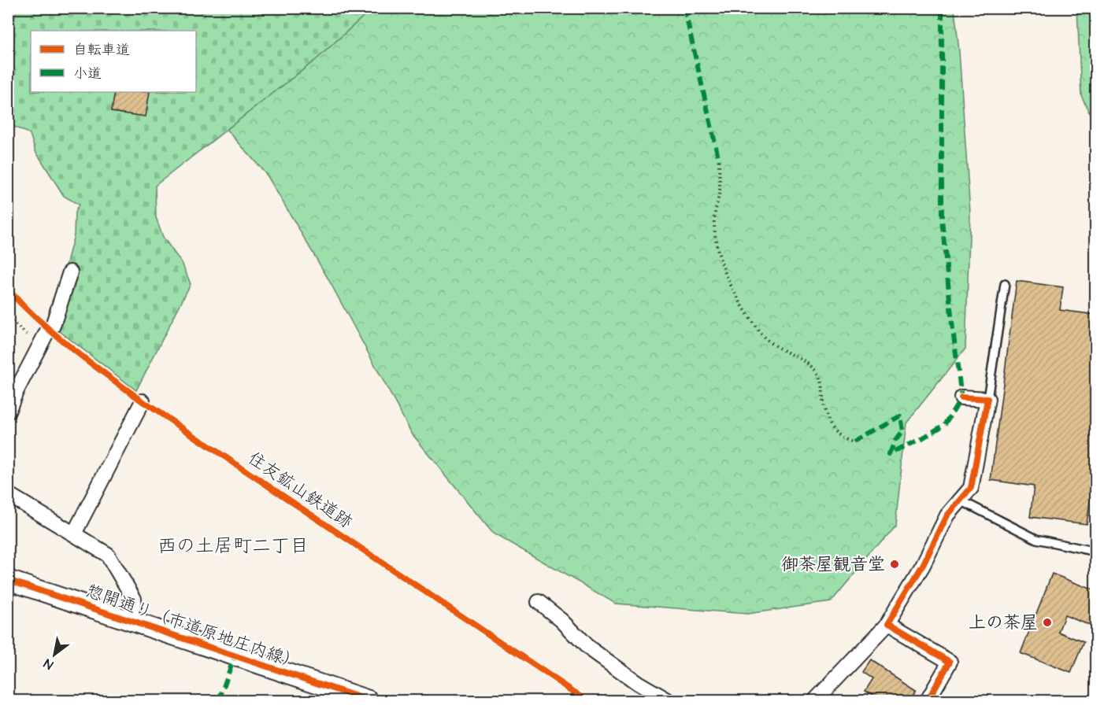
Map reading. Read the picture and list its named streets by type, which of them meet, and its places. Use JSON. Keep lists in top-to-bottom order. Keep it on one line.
{"streets":{"street":["惣開通り（市道原地庄内線）"],"cycle path":["住友鉱山鉄道跡"]},"districts":["西の土居町二丁目"],"places":["御茶屋観音堂","上の茶屋"],"legend":["自転車道","小道"],"north":"bottom left"}
